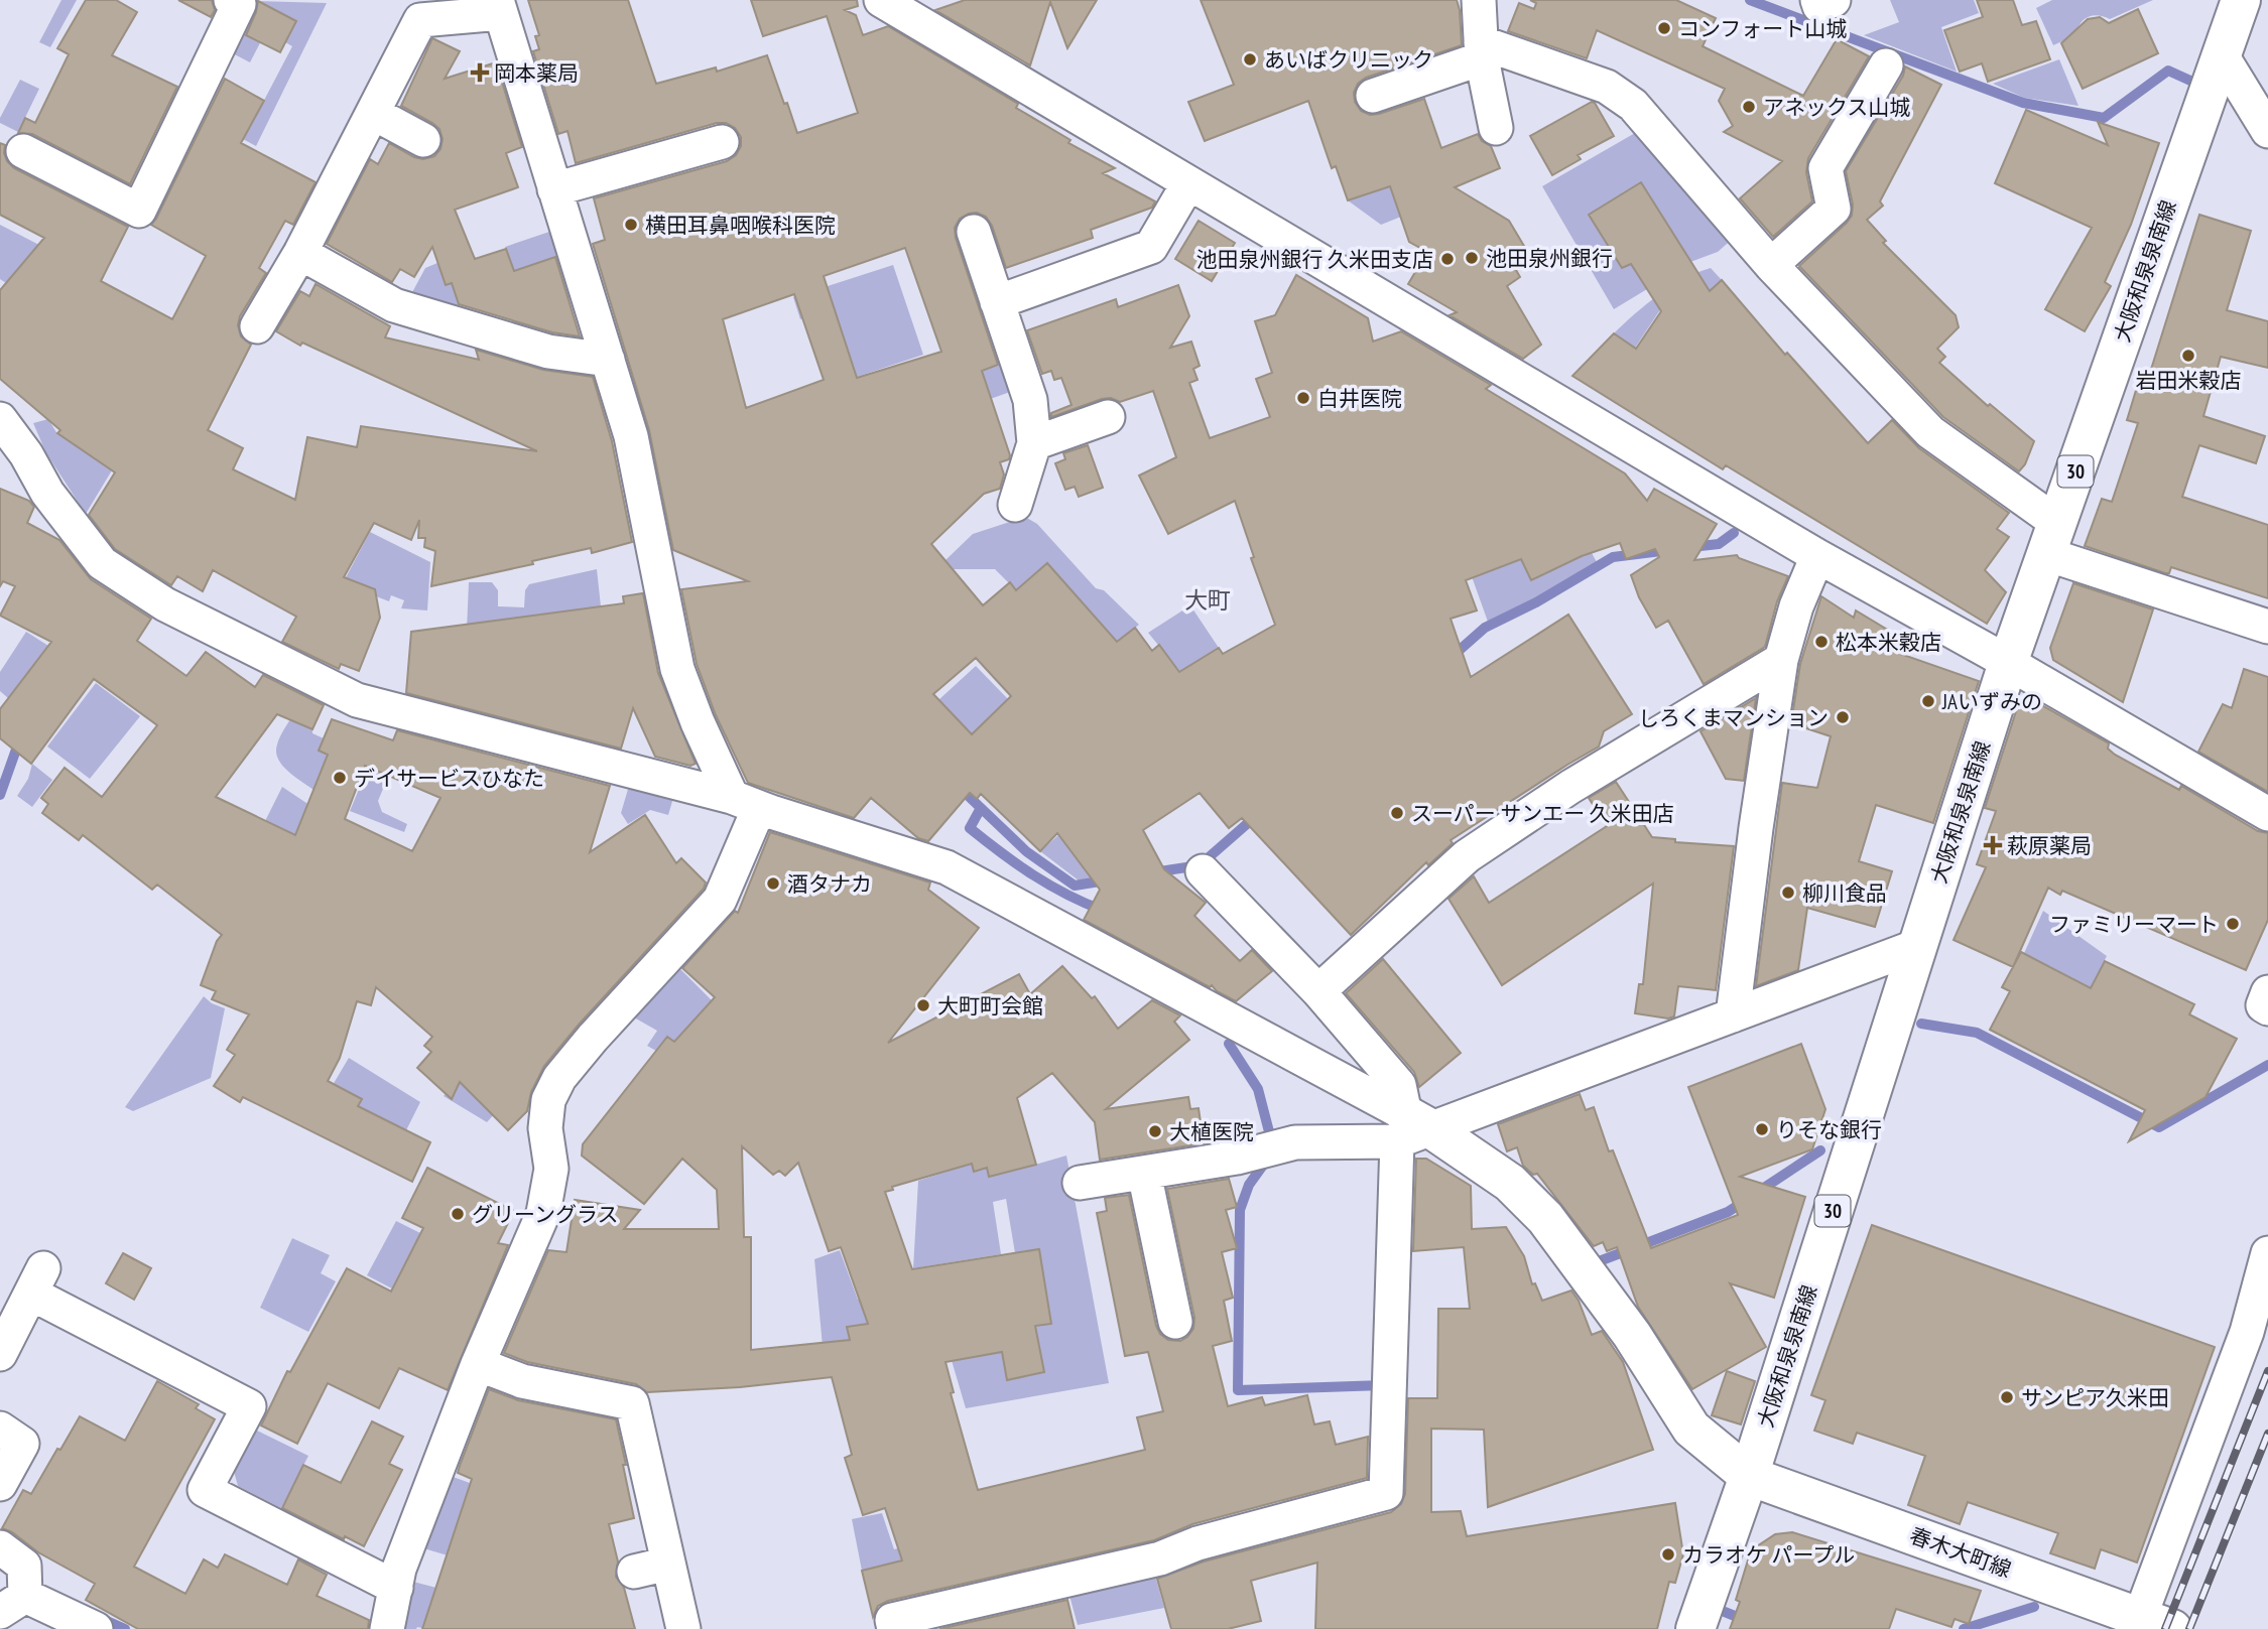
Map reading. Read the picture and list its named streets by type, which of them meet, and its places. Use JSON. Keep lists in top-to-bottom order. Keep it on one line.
{"streets":{"main road":["大阪和泉泉南線","30","春木大町線"]},"crossings":[["大阪和泉泉南線","春木大町線"]],"districts":["大町"],"places":{"other":["コンフォート山城","あいばクリニック","アネックス山城","横田耳鼻咽喉科医院","池田泉州銀行","池田泉州銀行 久米田支店","岩田米穀店","白井医院","松本米穀店","JAいずみの","しろくまマンション","デイサービスひなた","スーパー サンエー 久米田店","酒タナカ","柳川食品","ファミリーマート","大町町会館","りそな銀行","大植医院","グリーングラス","サンピア久米田","カラオケ パープル"],"health":["岡本薬局","萩原薬局"]}}
